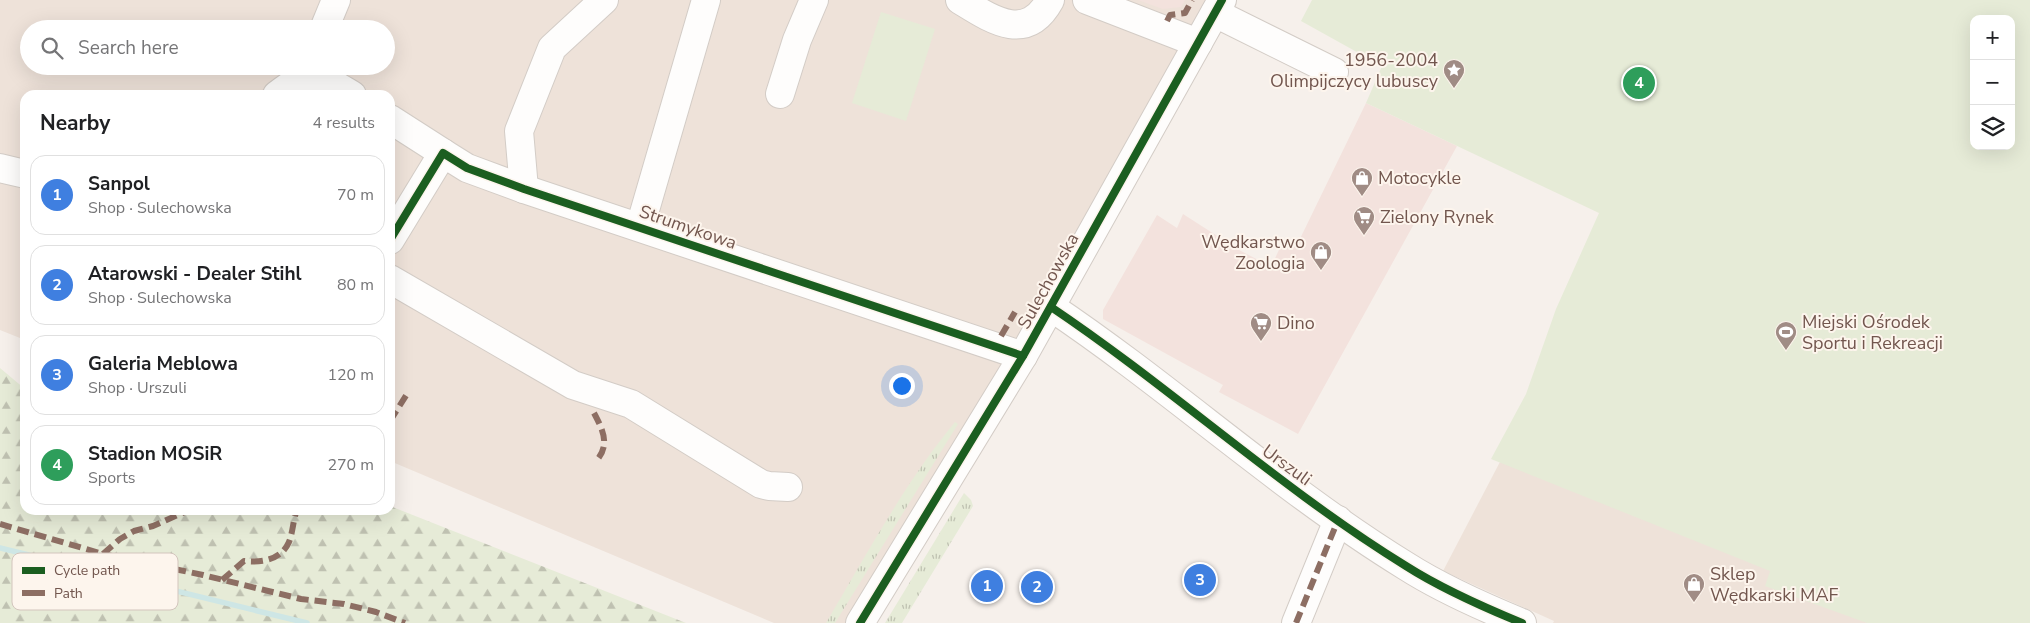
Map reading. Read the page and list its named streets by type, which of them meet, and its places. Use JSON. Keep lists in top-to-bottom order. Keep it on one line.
{"streets":{"street":["Strumykowa","Sulechowska","Urszuli"]},"crossings":[["Strumykowa","Sulechowska"],["Sulechowska","Urszuli"]],"places":{"place":["1956-2004 Olimpijczycy lubuscy"],"shop":["Motocykle","Wędkarstwo Zoologia","Sklep Wędkarski MAF"],"supermarket":["Zielony Rynek","Dino"],"sports":["Miejski Ośrodek Sportu i Rekreacji"]},"legend":["Cycle path","Path"],"page":{"map_buttons":["+","−"],"search":"Search here","pins":["4","3","1","2"],"heading":["Nearby","4 results"],"list":[{"mark":"1","name":"Sanpol","note":"Shop · Sulechowska","value":"70 m"},{"mark":"2","name":"Atarowski - Dealer Stihl","note":"Shop · Sulechowska","value":"80 m"},{"mark":"3","name":"Galeria Meblowa","note":"Shop · Urszuli","value":"120 m"},{"mark":"4","name":"Stadion MOSiR","note":"Sports","value":"270 m"}]}}
